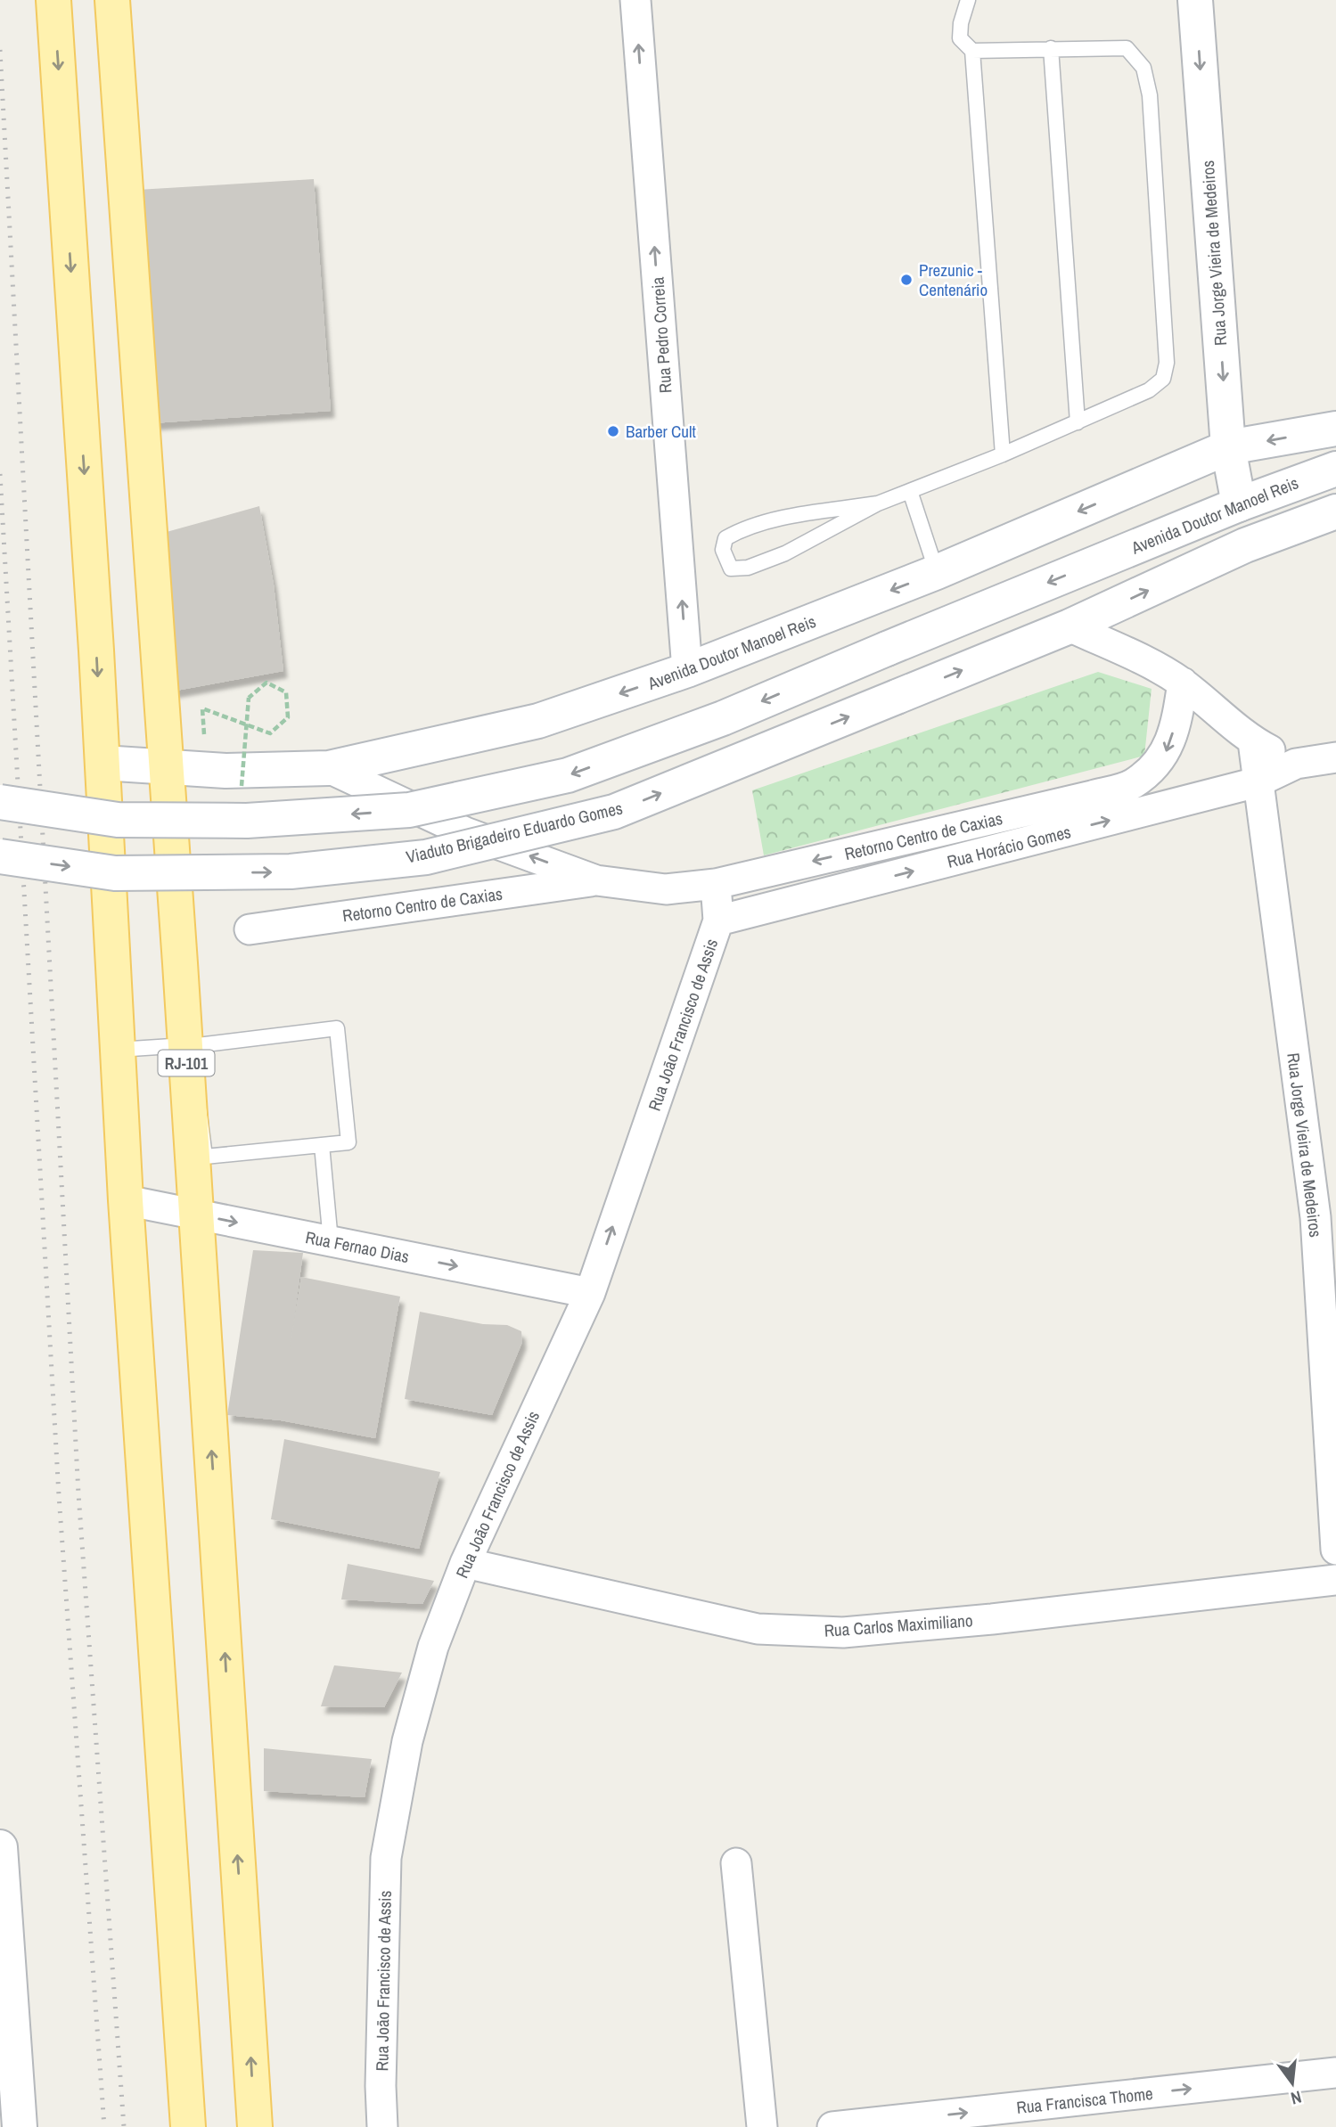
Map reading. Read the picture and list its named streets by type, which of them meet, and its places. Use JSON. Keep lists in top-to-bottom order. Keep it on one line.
{"streets":{"main road":["Rua Jorge Vieira de Medeiros","Avenida Doutor Manoel Reis","Viaduto Brigadeiro Eduardo Gomes","RJ-101"],"street":["Rua Pedro Correia","Retorno Centro de Caxias","Rua Horácio Gomes","Rua Joāo Francisco de Assis","Rua Fernao Dias","Rua Carlos Maximiliano","Rua Francisca Thome"]},"crossings":[["Rua Jorge Vieira de Medeiros","Avenida Doutor Manoel Reis"],["Rua Jorge Vieira de Medeiros","Rua Horácio Gomes"],["Rua Pedro Correia","Avenida Doutor Manoel Reis"],["Avenida Doutor Manoel Reis","Retorno Centro de Caxias"],["Avenida Doutor Manoel Reis","RJ-101"],["Retorno Centro de Caxias","Rua Joāo Francisco de Assis"],["Rua Horácio Gomes","Rua Joāo Francisco de Assis"],["Rua Joāo Francisco de Assis","Rua Fernao Dias"],["Rua Joāo Francisco de Assis","Rua Carlos Maximiliano"],["RJ-101","Rua Fernao Dias"]],"one_way":["Rua Pedro Correia","Avenida Doutor Manoel Reis","Viaduto Brigadeiro Eduardo Gomes","Rua Horácio Gomes","Rua Fernao Dias","Rua Francisca Thome"],"places":["Prezunic - Centenário","Barber Cult"],"north":"bottom"}
